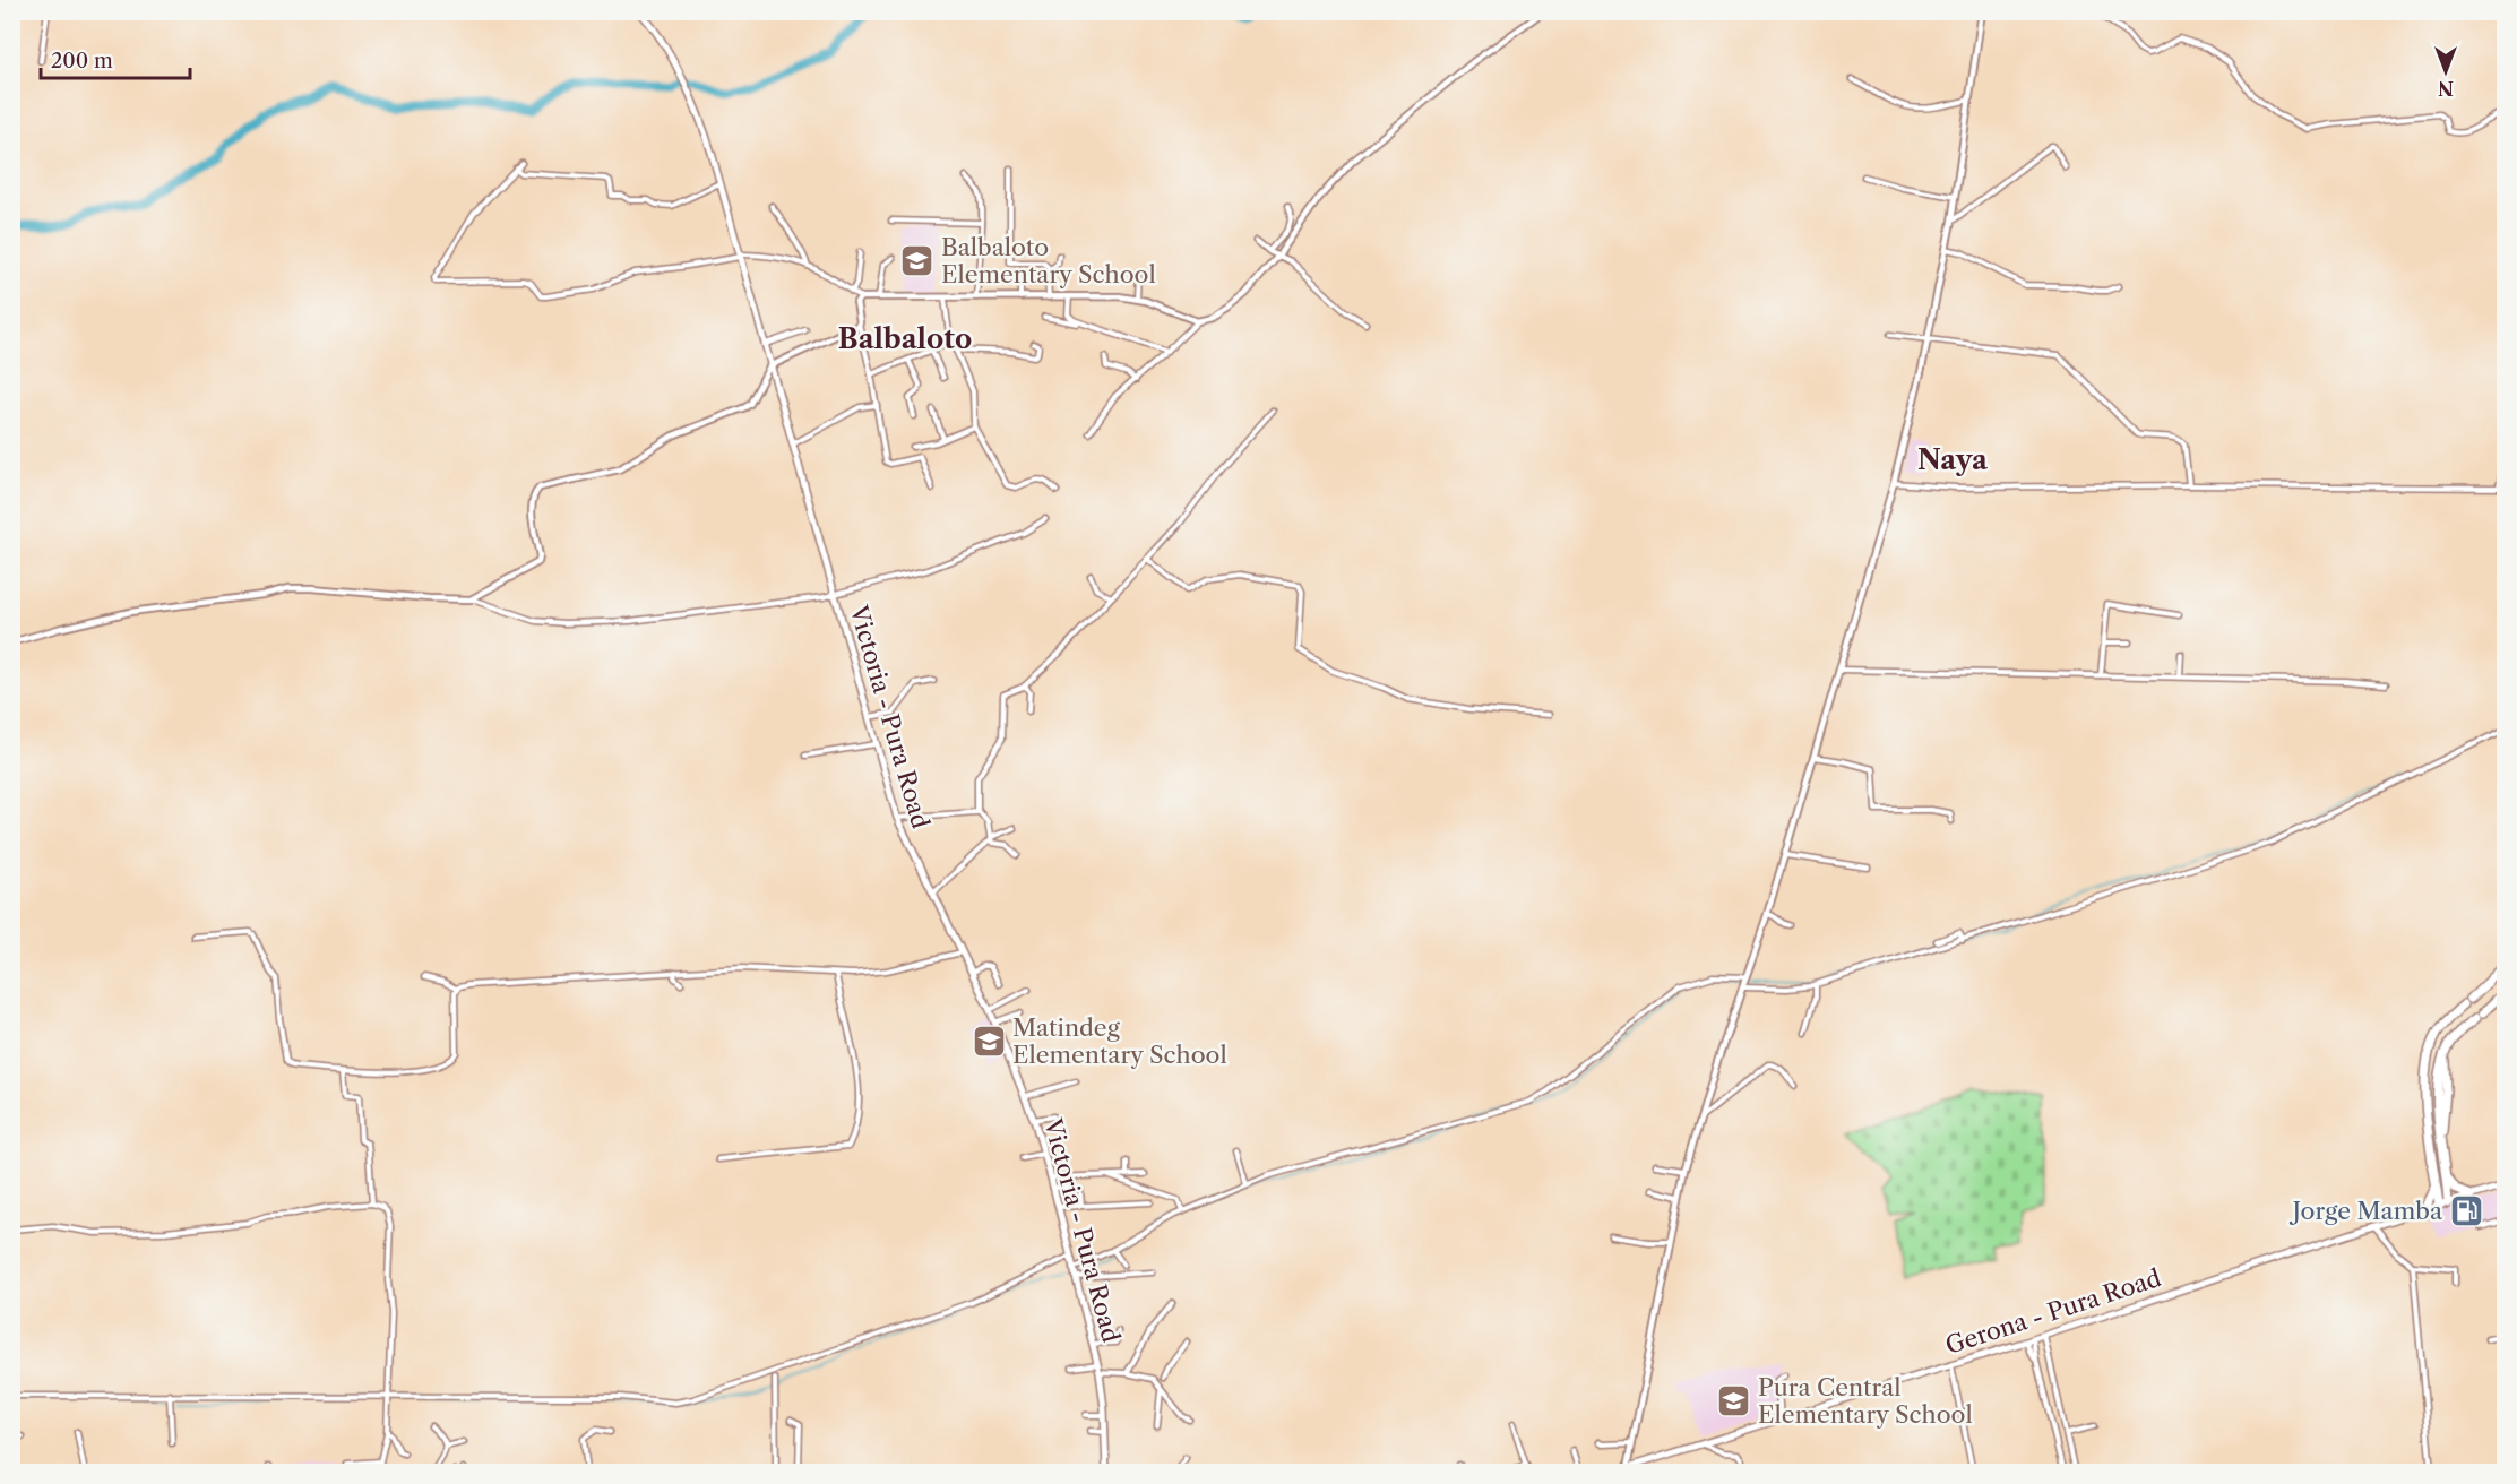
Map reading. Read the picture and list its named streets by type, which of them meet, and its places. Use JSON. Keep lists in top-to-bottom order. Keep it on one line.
{"streets":{"main road":["Victoria - Pura Road","Gerona - Pura Road"]},"districts":["Balbaloto","Naya"],"places":{"school or university":["Balbaloto Elementary School","Matindeg Elementary School","Pura Central Elementary School"],"fuel station":["Jorge Mamba"]},"scale_bar":"200 m","north":"bottom"}
